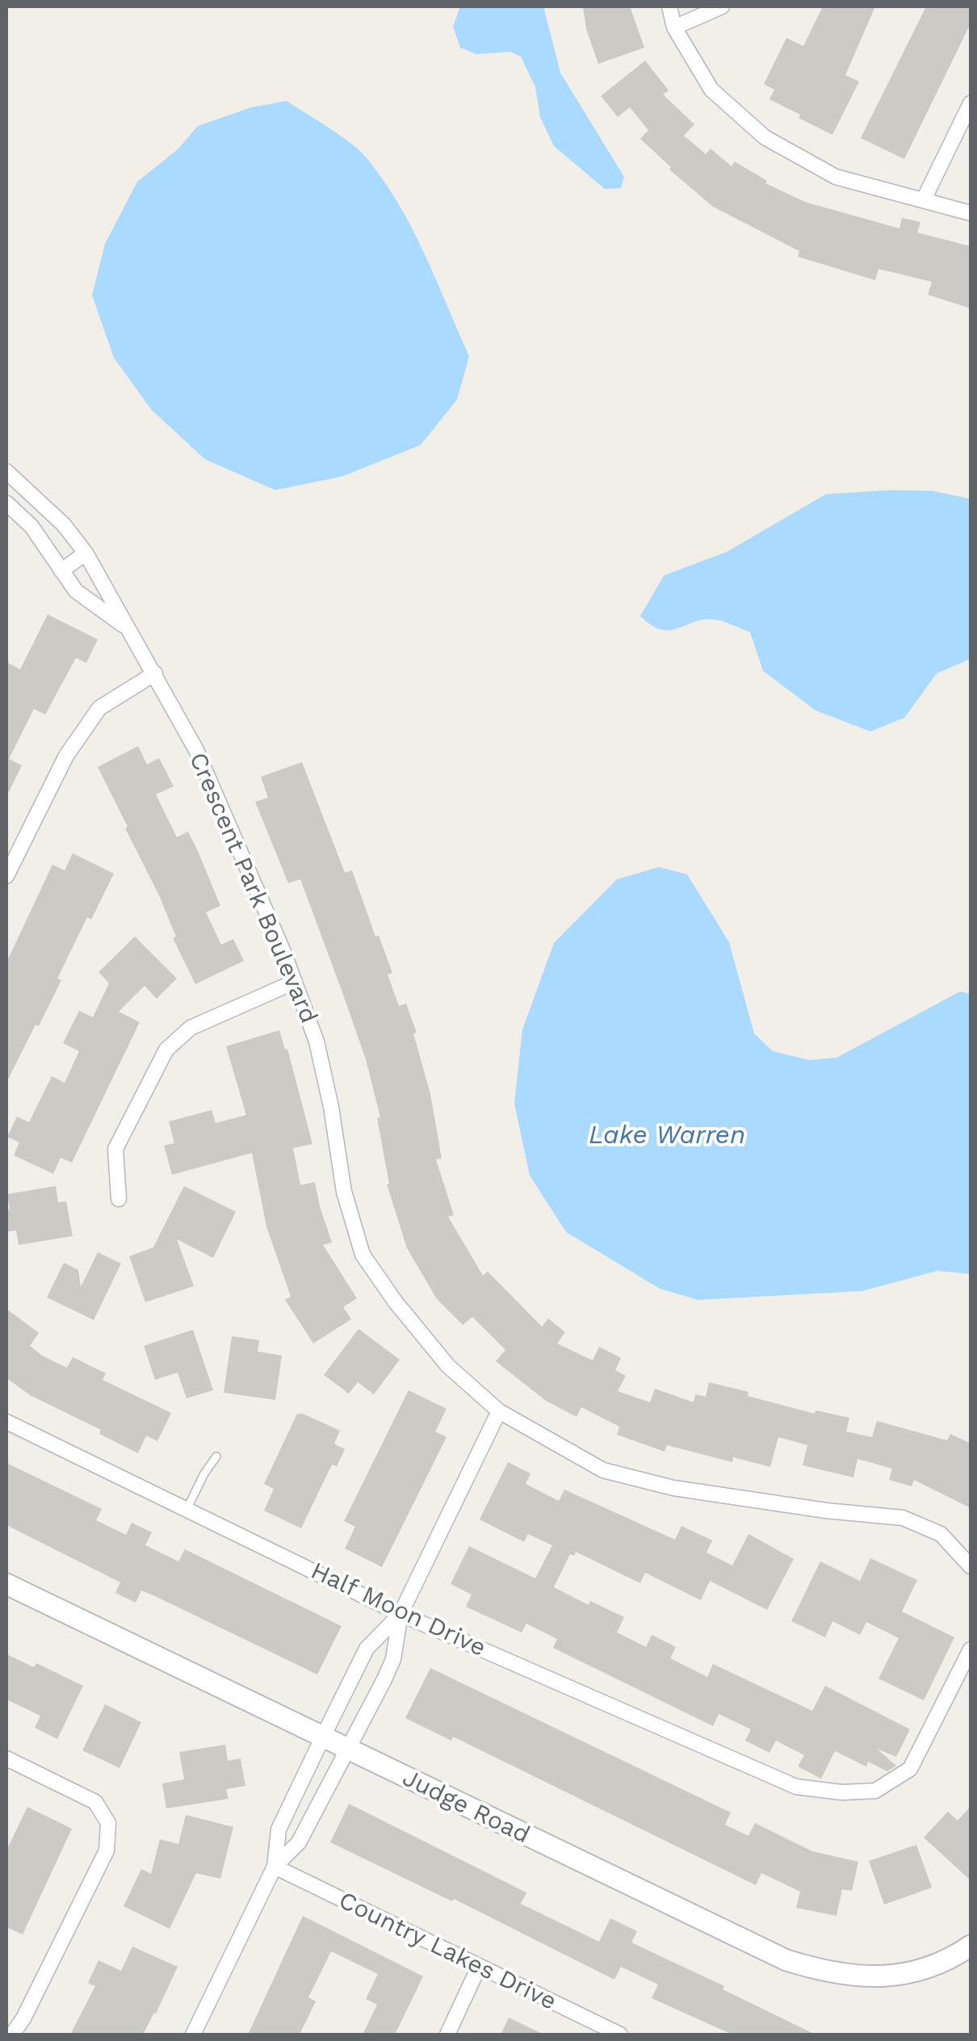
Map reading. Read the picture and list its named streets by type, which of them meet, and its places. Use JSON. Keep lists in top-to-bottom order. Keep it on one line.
{"streets":{"street":["Crescent Park Boulevard","Half Moon Drive","Judge Road","Country Lakes Drive"]},"water":["Lake Warren"]}
